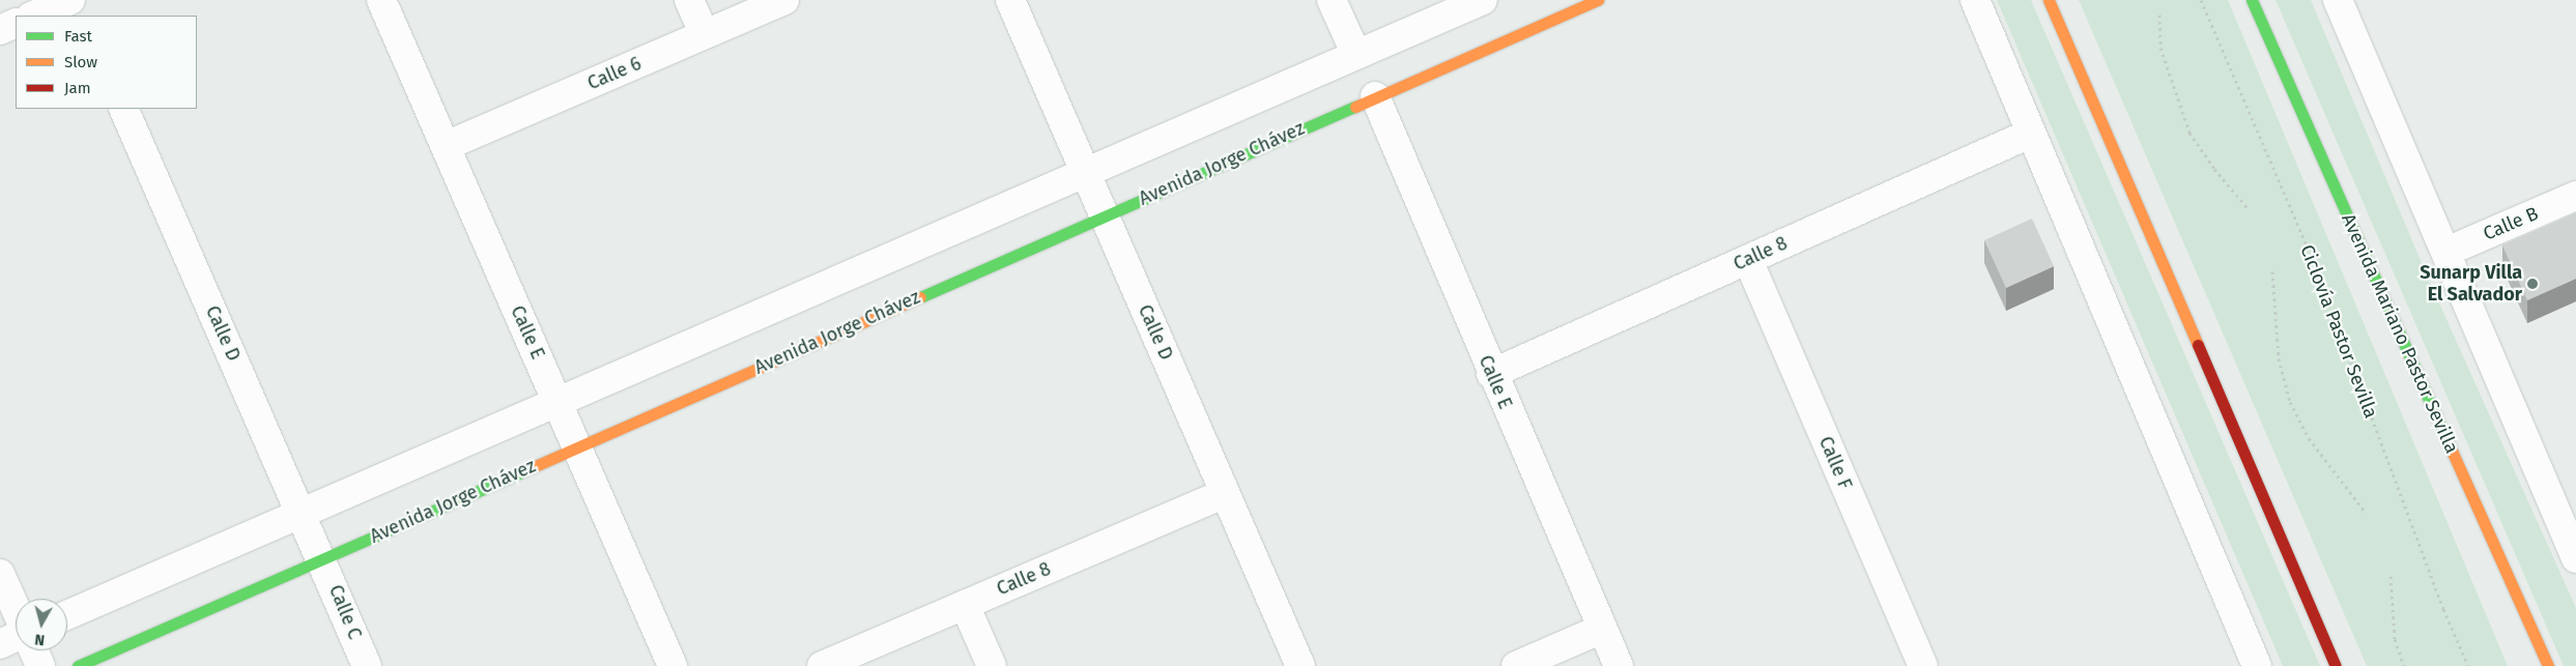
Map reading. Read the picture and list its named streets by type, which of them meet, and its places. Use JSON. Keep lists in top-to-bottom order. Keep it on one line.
{"streets":{"street":["Calle 6","Avenida Jorge Chávez","Calle B","Calle 8","Calle E","Calle D","Avenida Mariano Pastor Sevilla","Calle F","Calle C"],"path":["Ciclovía Pastor Sevilla"]},"crossings":[["Calle 6","Calle E"],["Avenida Jorge Chávez","Calle E"],["Avenida Jorge Chávez","Calle D"],["Avenida Jorge Chávez","Calle C"],["Calle 8","Calle E"],["Calle 8","Calle D"],["Calle 8","Calle F"],["Calle D","Calle C"]],"places":["Sunarp Villa El Salvador"],"legend":["Fast","Slow","Jam"],"north":"bottom"}
